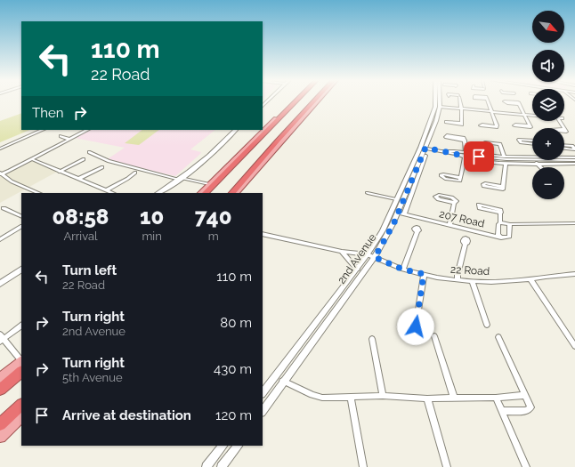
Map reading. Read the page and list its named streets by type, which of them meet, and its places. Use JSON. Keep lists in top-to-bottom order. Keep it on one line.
{"streets":{"street":["207 Road","2nd Avenue","22 Road"]},"crossings":[["207 Road","2nd Avenue"],["2nd Avenue","22 Road"]],"north":"bottom right","page":{"map_buttons":["+","−"],"turn":["110 m","22 Road"],"then":"Then","eta":["08:58","Arrival","10","min","740","m"],"list":[{"name":"Turn left","note":"22 Road","value":"110 m"},{"name":"Turn right","note":"2nd Avenue","value":"80 m"},{"name":"Turn right","note":"5th Avenue","value":"430 m"},{"name":"Arrive at destination","value":"120 m"}]}}
